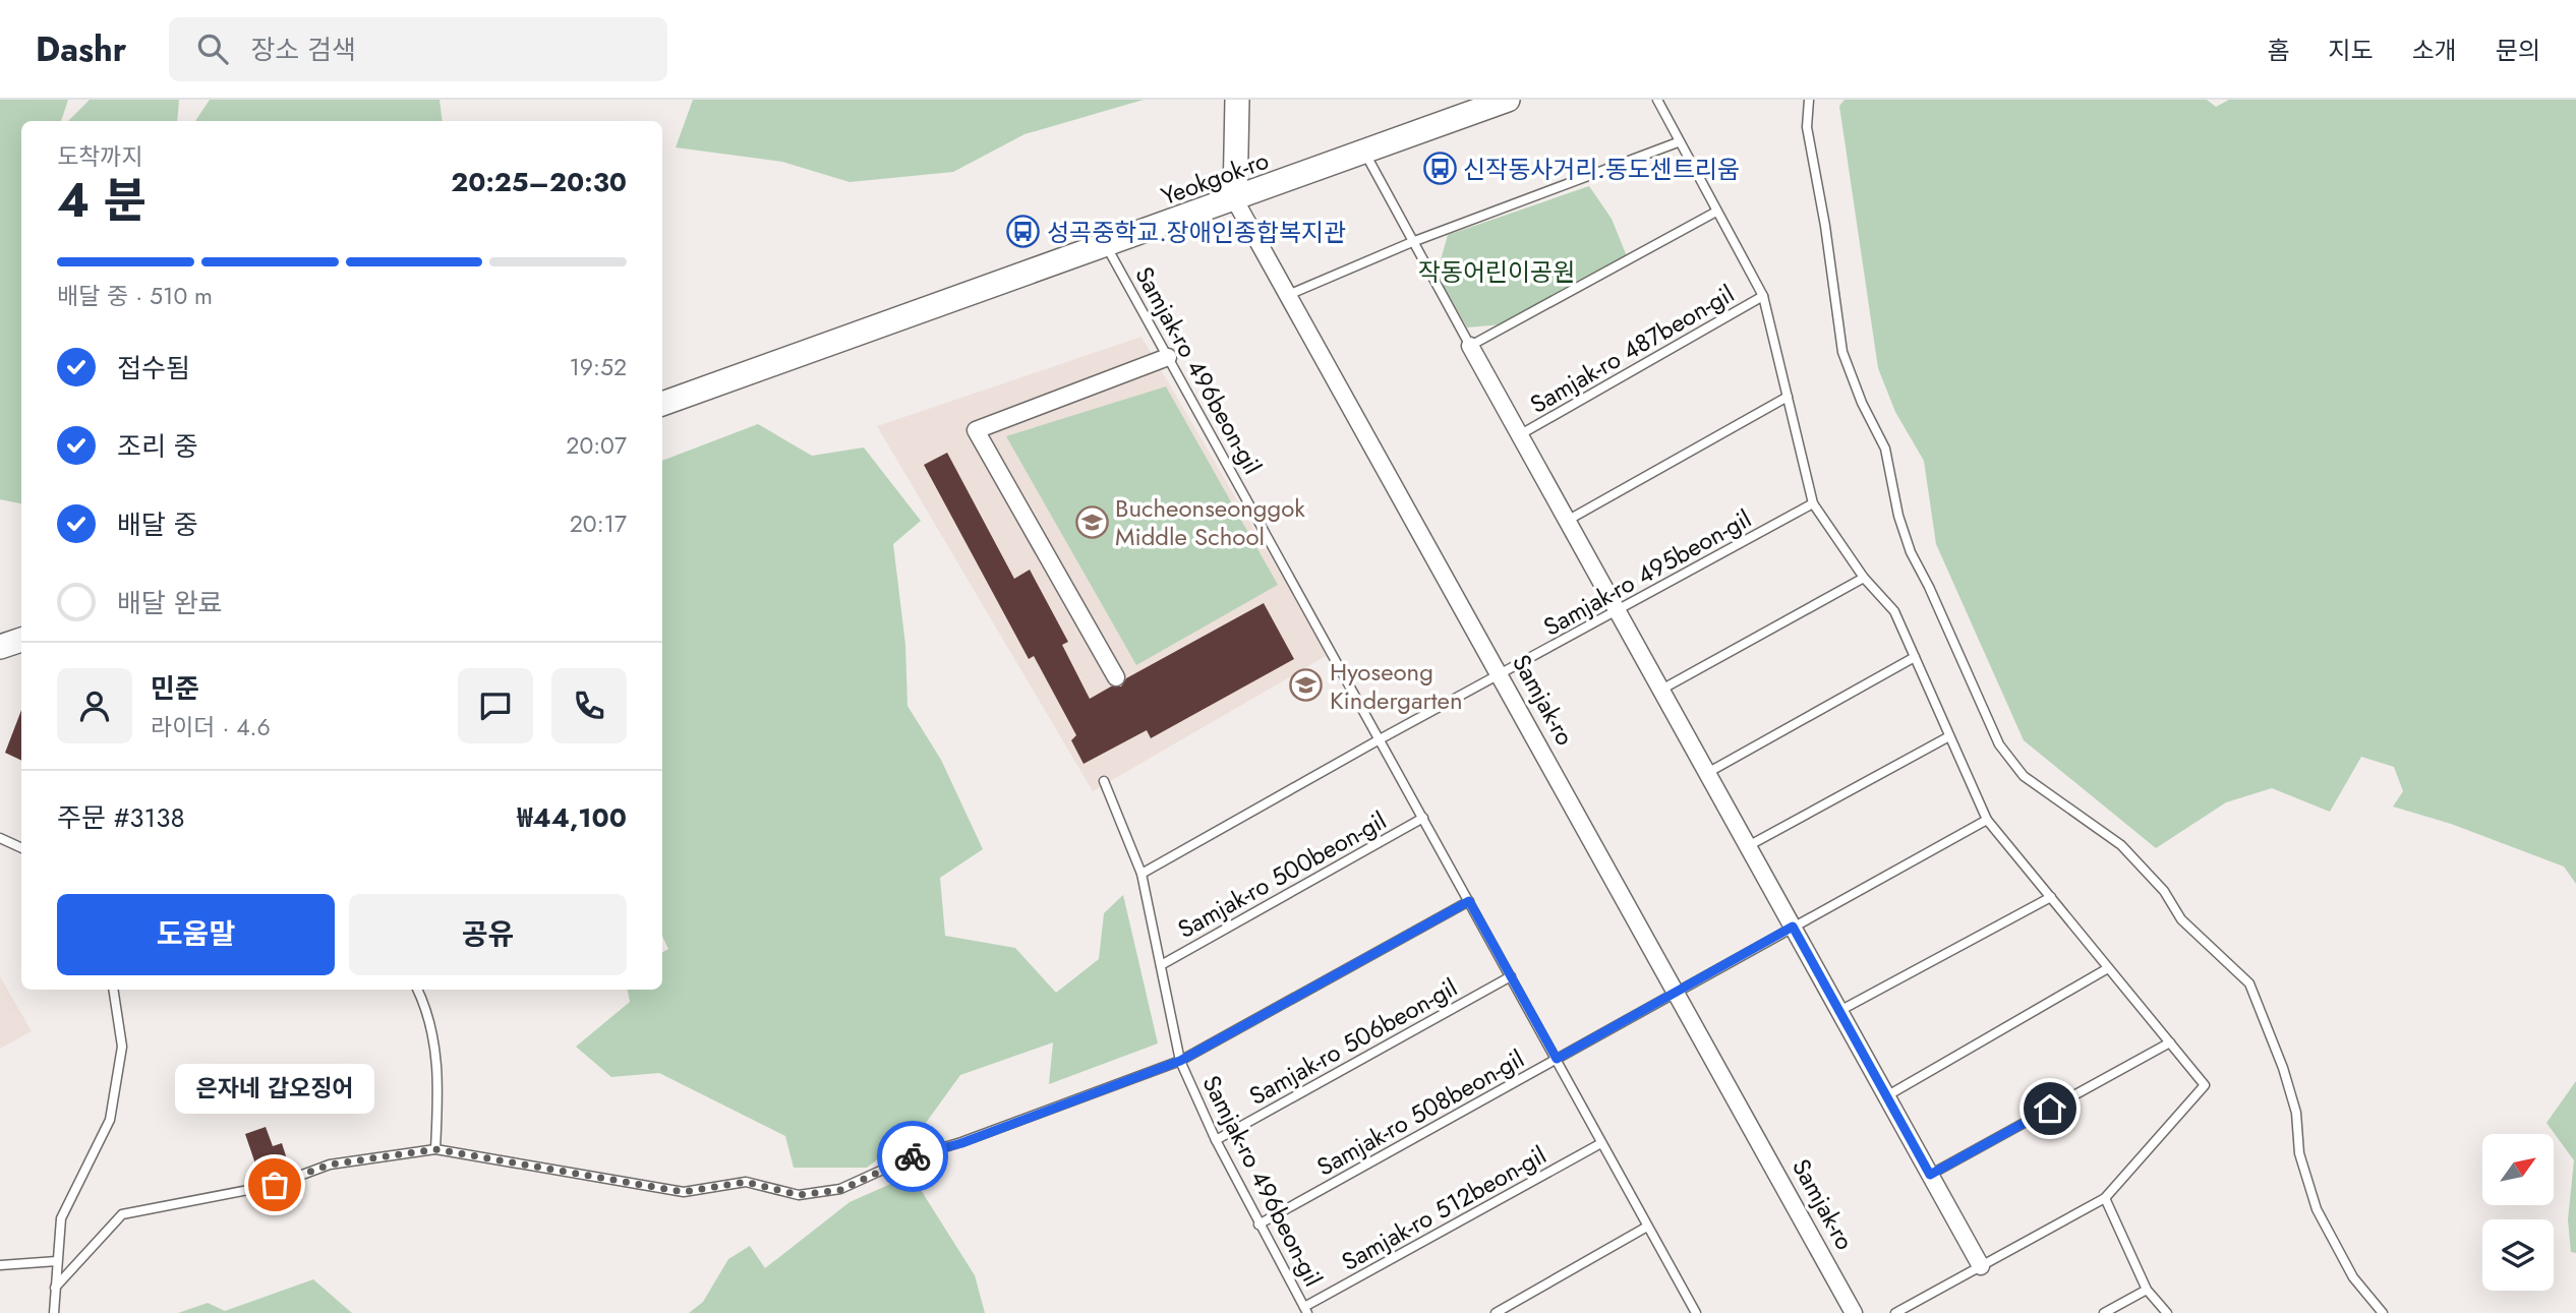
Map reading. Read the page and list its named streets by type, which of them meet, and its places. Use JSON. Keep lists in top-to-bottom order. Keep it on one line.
{"streets":{"street":["Yeokgok-ro","Samjak-ro"],"lane":["Samjak-ro 487beon-gil","Samjak-ro 496beon-gil","Samjak-ro 495beon-gil","Samjak-ro 500beon-gil","Samjak-ro 506beon-gil","Samjak-ro 508beon-gil","Samjak-ro 512beon-gil"]},"crossings":[["Yeokgok-ro","Samjak-ro 496beon-gil"],["Yeokgok-ro","Samjak-ro"],["Samjak-ro 496beon-gil","Samjak-ro 500beon-gil"],["Samjak-ro 496beon-gil","Samjak-ro 506beon-gil"],["Samjak-ro 496beon-gil","Samjak-ro 508beon-gil"],["Samjak-ro 496beon-gil","Samjak-ro 512beon-gil"],["Samjak-ro 495beon-gil","Samjak-ro"],["Samjak-ro","Samjak-ro 508beon-gil"]],"parks":["작동어린이공원"],"places":{"bus stop":["신작동사거리.동도센트리움","성곡중학교.장애인종합복지관"],"school or university":["Bucheonseonggok Middle School","Hyoseong Kindergarten"],"other":["은자네 갑오징어"]},"north":"top right","page":{"header":"Dashr","search":"장소 검색","nav":["홈","지도","소개","문의"],"heading":["4 분","도착까지","20:25–20:30"],"panel":["민준","라이더 · 4.6","주문 #3138","₩44,100"],"bar":"배달 중 · 510 m","list":[["접수됨","19:52"],["조리 중","20:07"],["배달 중","20:17"],"배달 완료"],"buttons":["도움말","공유"],"bubble":"은자네 갑오징어"}}
